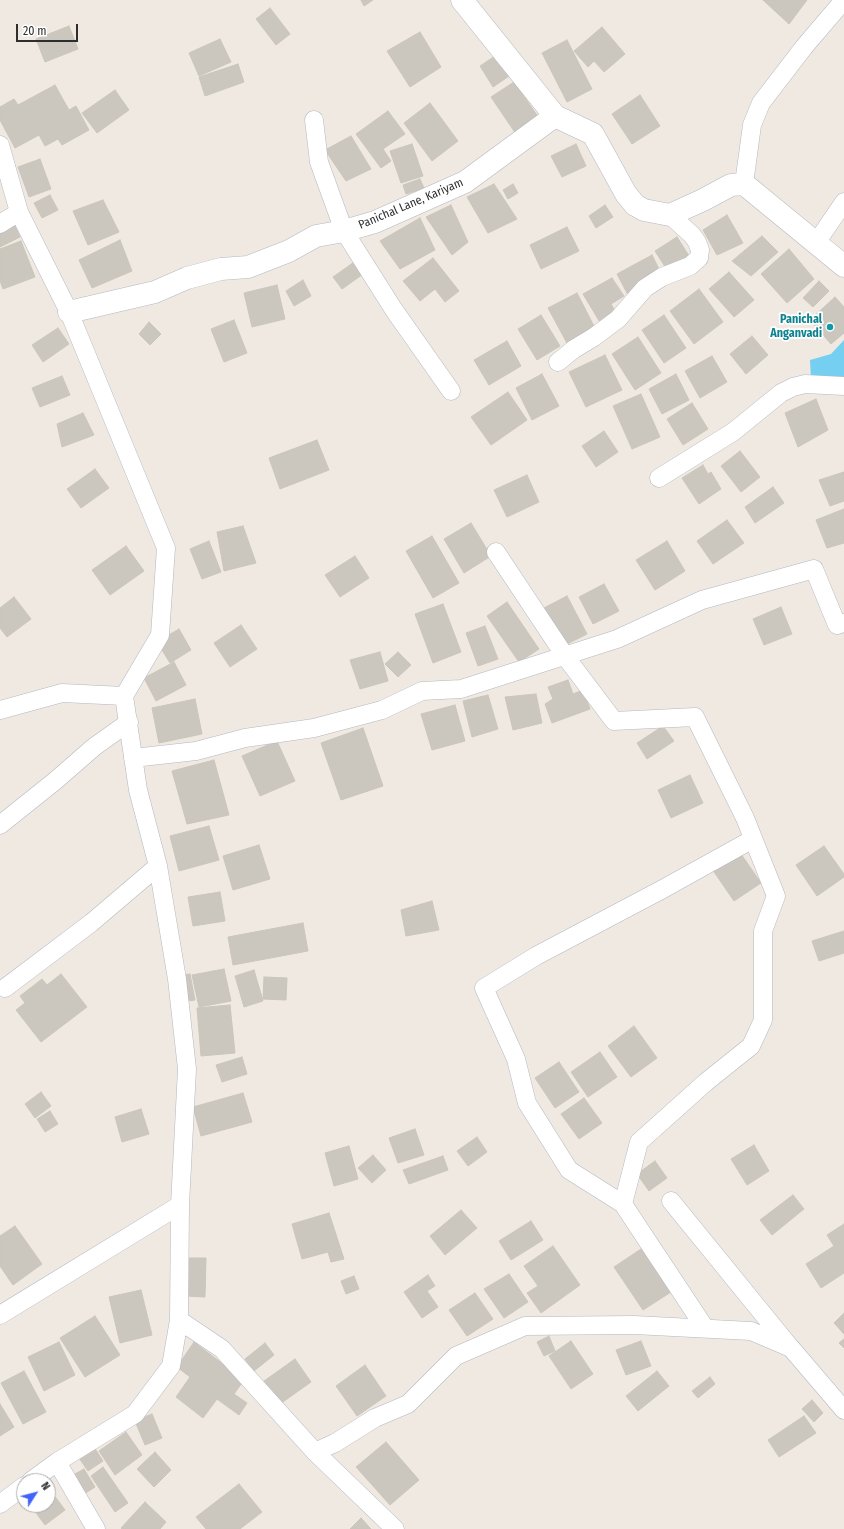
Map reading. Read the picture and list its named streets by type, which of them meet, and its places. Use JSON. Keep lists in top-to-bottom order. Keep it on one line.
{"streets":{"street":["Panichal Lane, Kariyam"]},"places":["Panichal Anganvadi"],"scale_bar":"20 m","north":"top right"}
